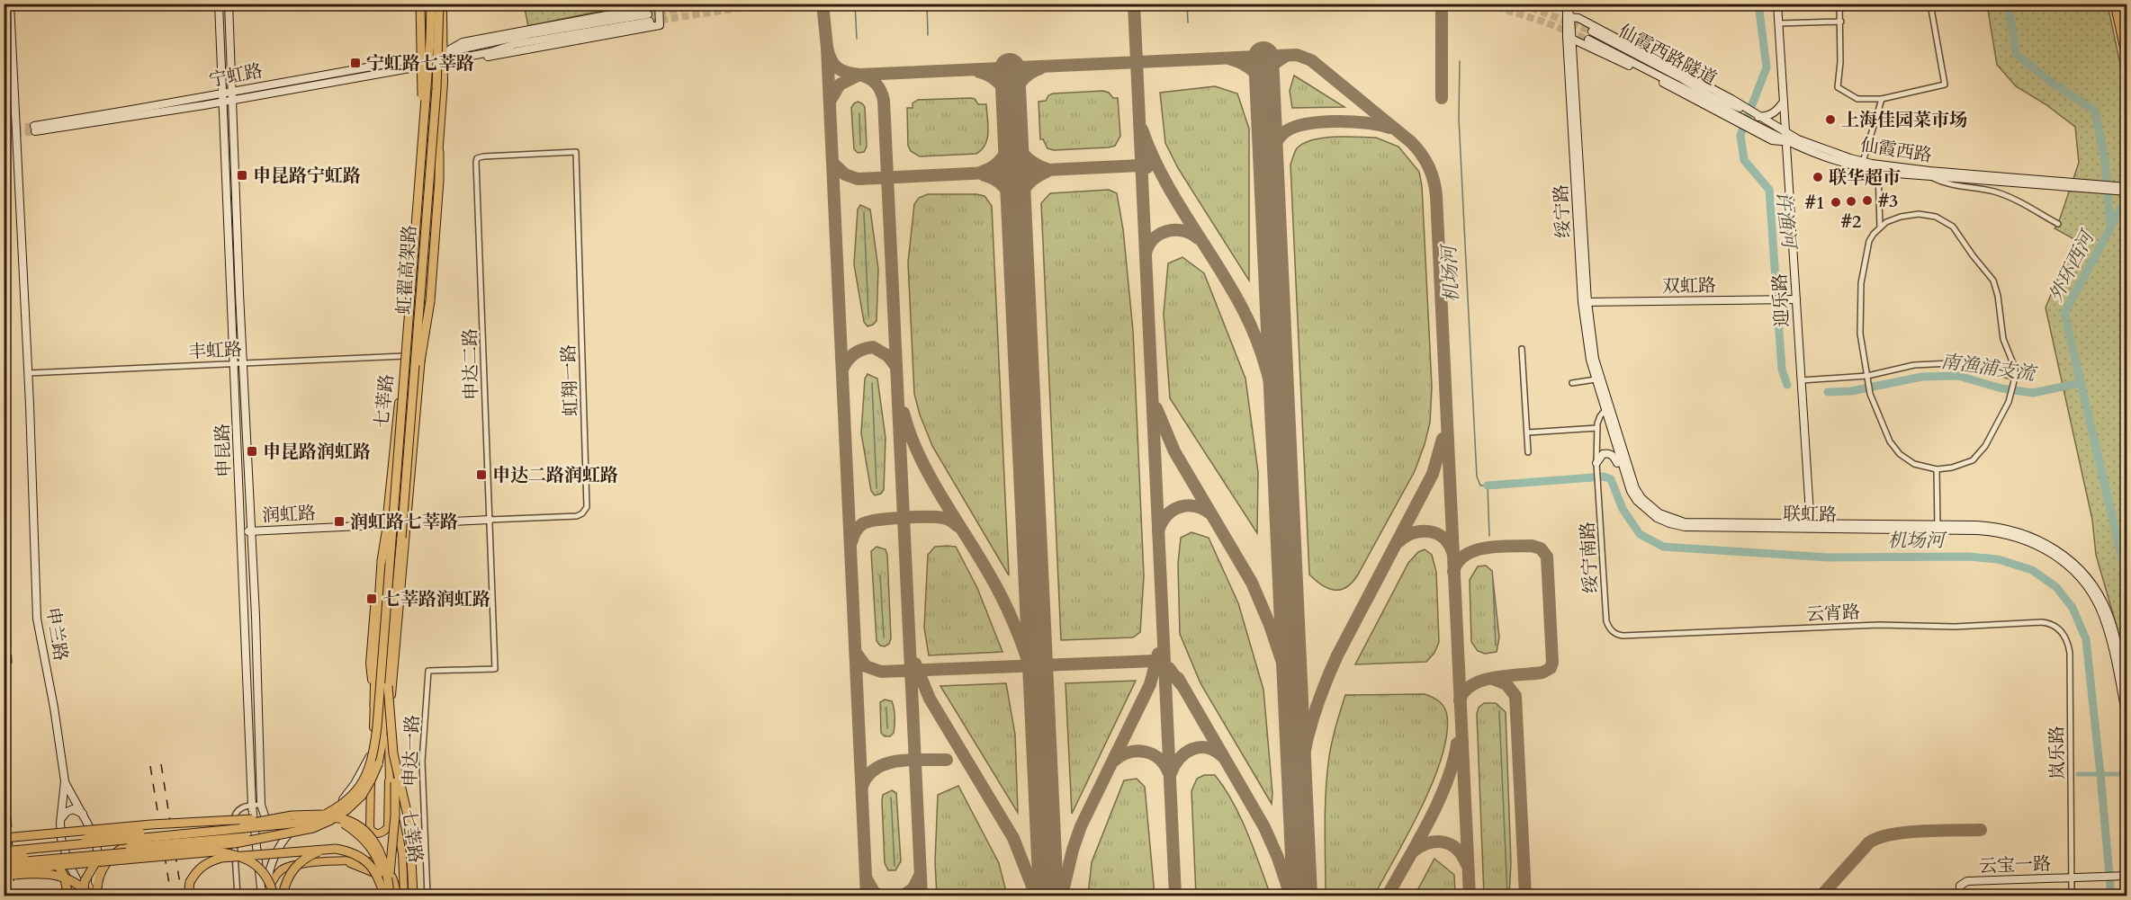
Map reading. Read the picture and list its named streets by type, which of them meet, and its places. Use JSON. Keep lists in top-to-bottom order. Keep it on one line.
{"streets":{"highway":["虹翟高架路"],"main road":["仙霞西路隧道","宁虹路","仙霞西路","绥宁路","双虹路","迎乐路","七莘路","申昆路","润虹路","联虹路","申兰路","云宝一路"],"street":["丰虹路","申达二路","虹翔一路","绥宁南路","云宵路","申达一路","岚乐路"]},"crossings":[["仙霞西路隧道","仙霞西路"],["宁虹路","七莘路"],["宁虹路","申昆路"],["仙霞西路","迎乐路"],["绥宁路","双虹路"],["绥宁路","联虹路"],["虹翟高架路","七莘路"],["双虹路","迎乐路"],["迎乐路","联虹路"],["丰虹路","七莘路"],["丰虹路","申昆路"],["丰虹路","申兰路"],["申达二路","虹翔一路"],["申达二路","润虹路"],["申达二路","申达一路"],["虹翔一路","润虹路"],["七莘路","润虹路"],["申昆路","润虹路"],["绥宁南路","云宵路"],["云宵路","岚乐路"],["岚乐路","云宝一路"]],"water":["许渔河","外环西河","机场河","南渔浦支流"],"places":{"transit":["宁虹路七莘路","申昆路宁虹路","申昆路润虹路","申达二路润虹路","润虹路七莘路","七莘路润虹路"],"other":["上海佳园菜市场","联华超市","#3","#2","#1"]}}
